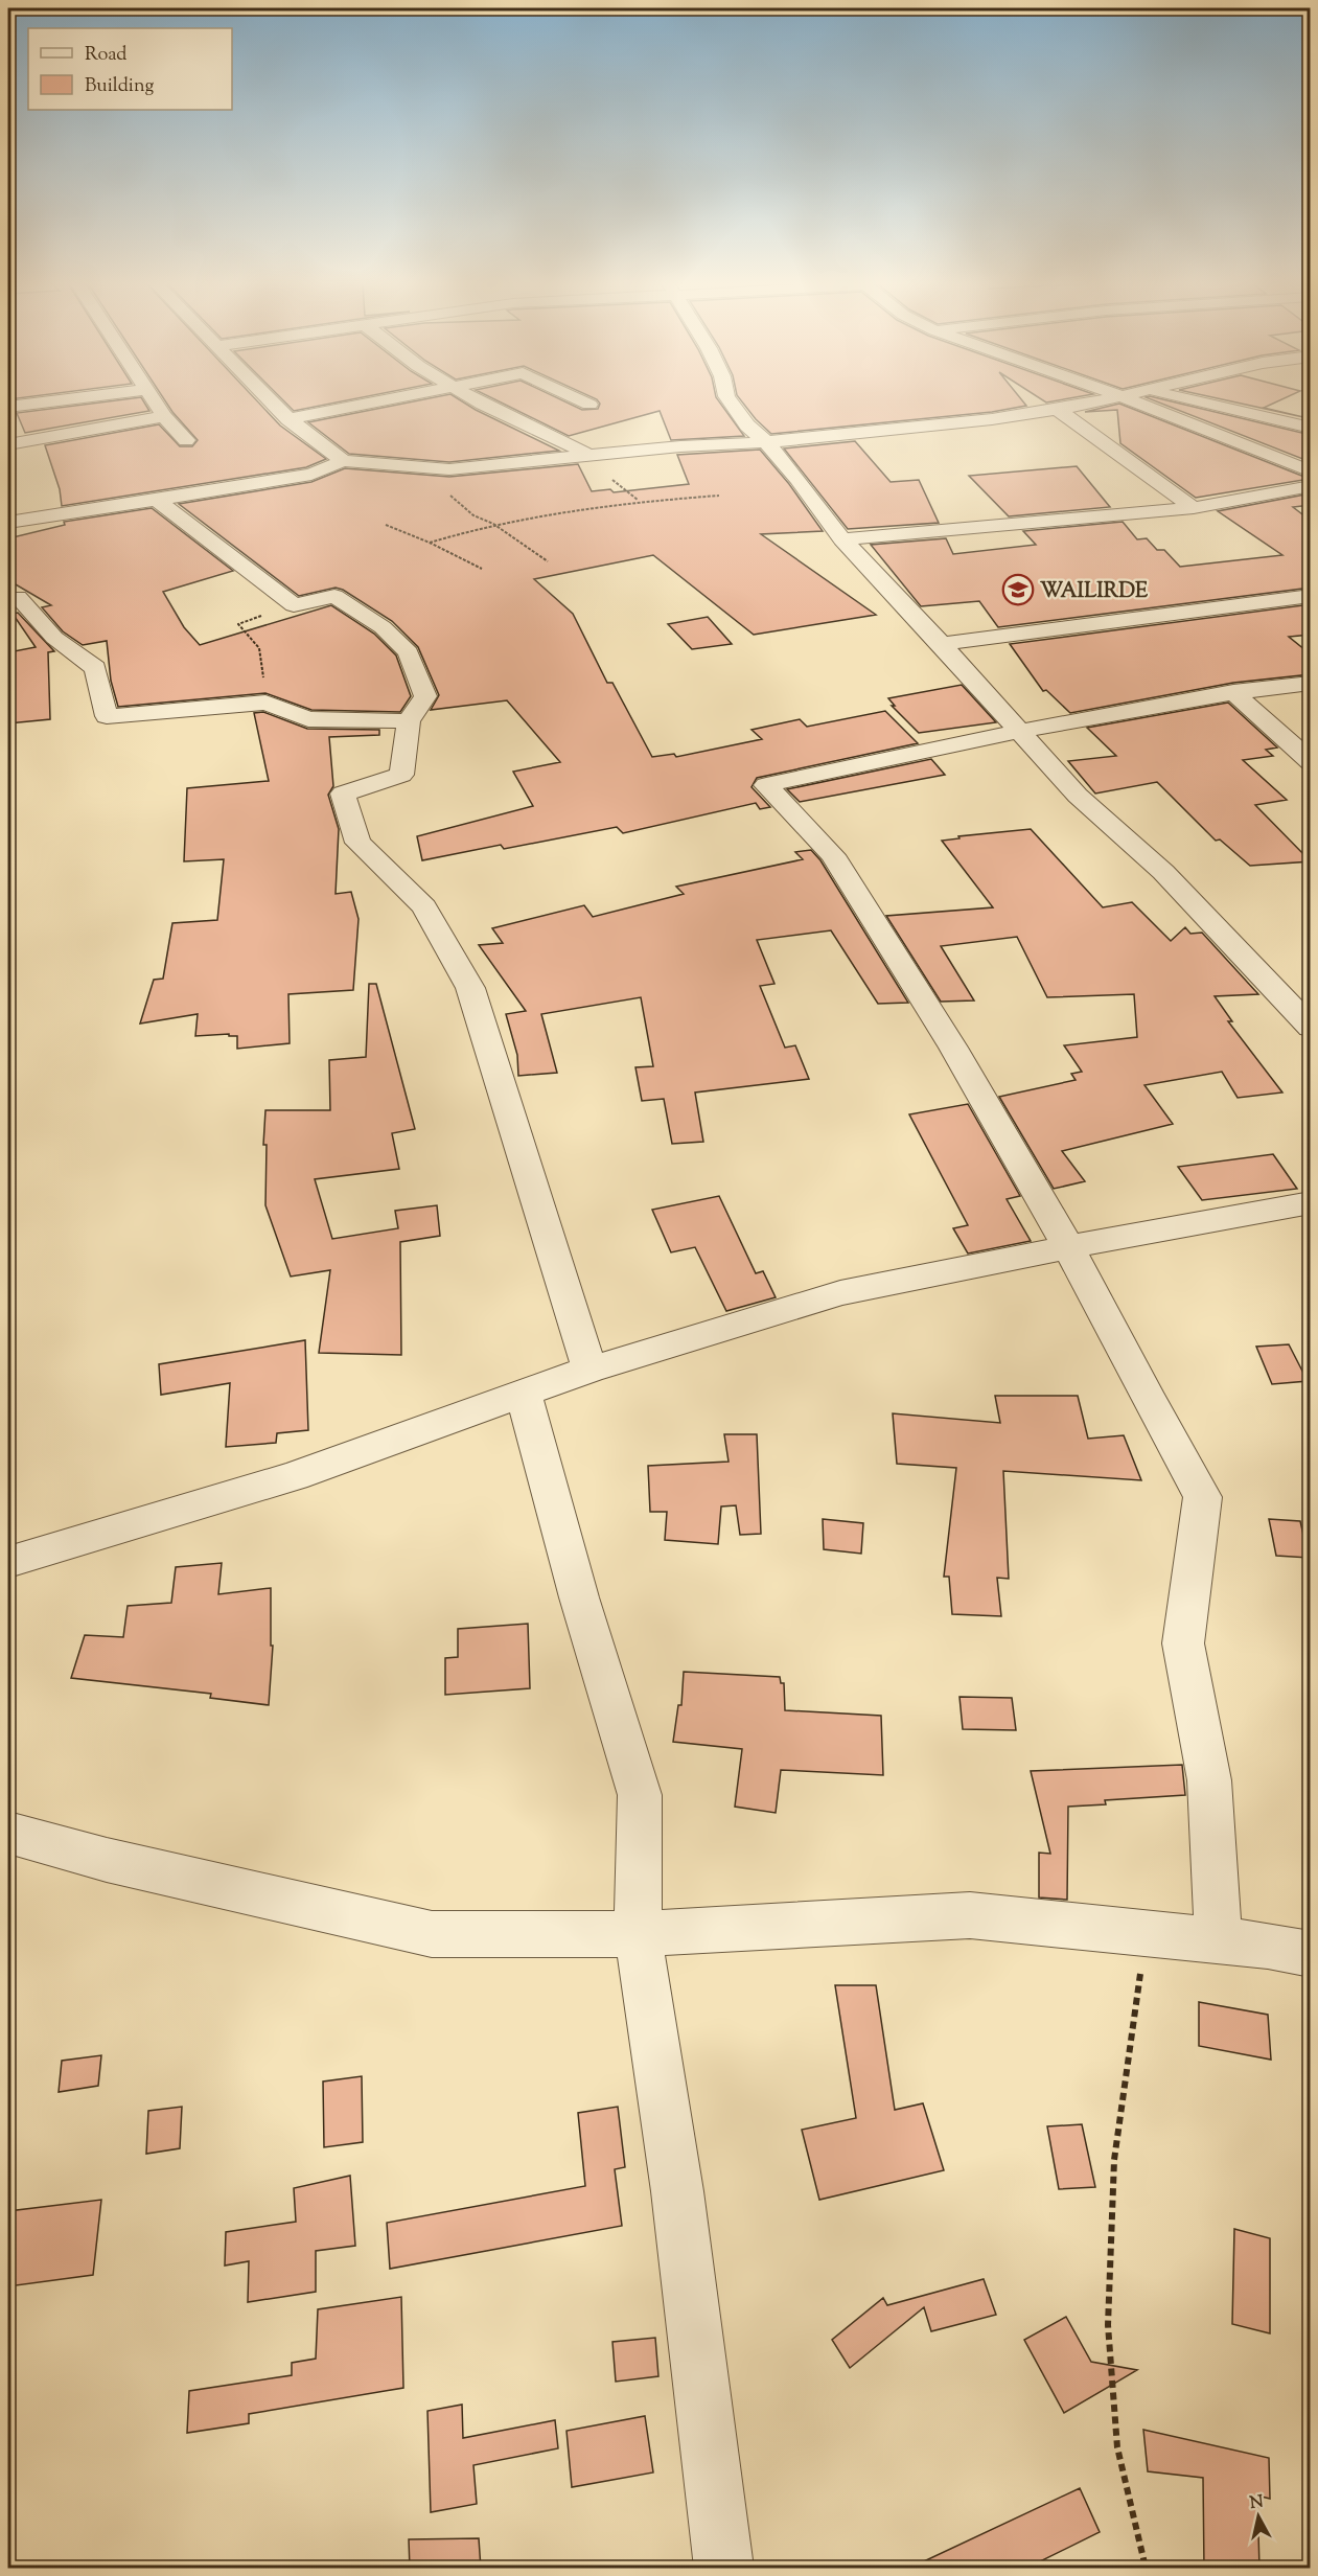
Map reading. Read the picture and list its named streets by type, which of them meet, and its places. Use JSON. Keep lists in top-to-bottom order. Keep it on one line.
{"places":{"school or university":["WAILIRDE"]},"legend":["Road","Building"],"north":"top"}
